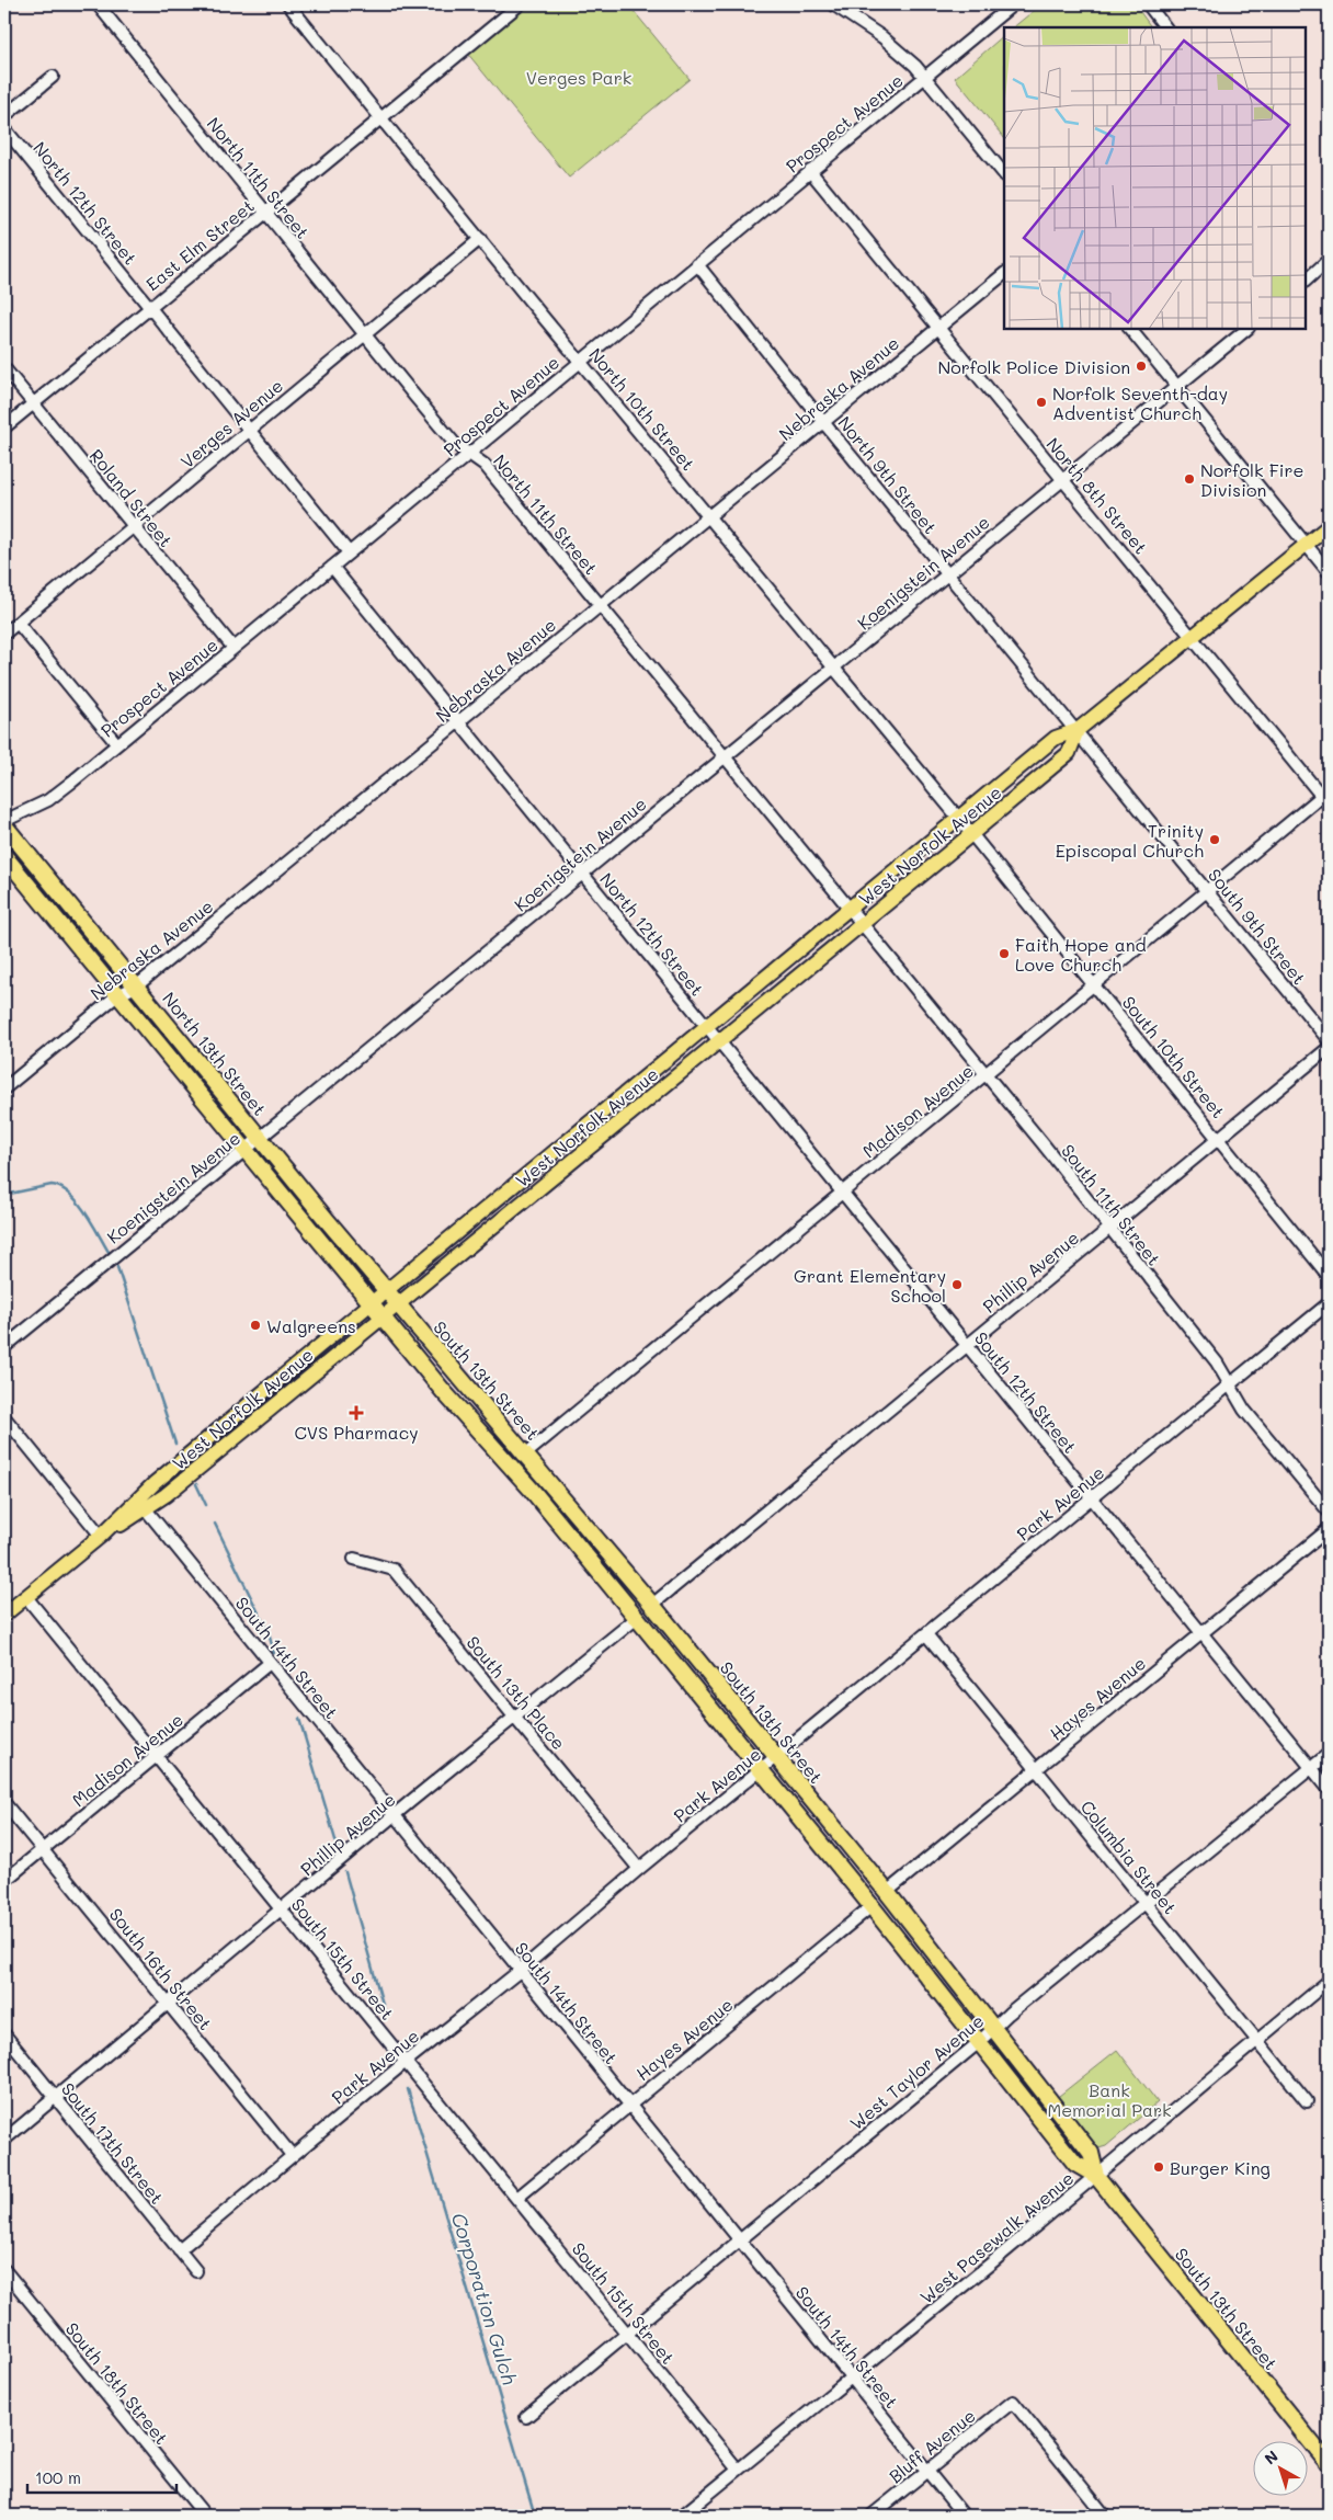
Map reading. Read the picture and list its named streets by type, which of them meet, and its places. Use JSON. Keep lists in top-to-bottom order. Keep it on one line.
{"streets":{"highway":["North 13th Street","South 13th Street"],"main road":["West Norfolk Avenue"],"street":["Prospect Avenue","North 11th Street","North 12th Street","East Elm Street","Nebraska Avenue","North 10th Street","Verges Avenue","North 9th Street","North 8th Street","Roland Street","Koenigstein Avenue","South 9th Street","South 10th Street","Madison Avenue","South 11th Street","Phillip Avenue","South 12th Street","Park Avenue","South 14th Street","South 13th Place","Hayes Avenue","Columbia Street","South 15th Street","South 16th Street","West Taylor Avenue","South 17th Street","West Pasewalk Avenue","South 18th Street","Bluff Avenue"]},"crossings":[["Prospect Avenue","North 11th Street"],["Prospect Avenue","North 12th Street"],["Prospect Avenue","North 10th Street"],["Prospect Avenue","North 9th Street"],["Prospect Avenue","North 8th Street"],["Prospect Avenue","Roland Street"],["North 11th Street","East Elm Street"],["North 11th Street","Nebraska Avenue"],["North 11th Street","Verges Avenue"],["North 11th Street","Koenigstein Avenue"],["North 11th Street","West Norfolk Avenue"],["North 11th Street","South 11th Street"],["North 12th Street","East Elm Street"],["North 12th Street","Nebraska Avenue"],["North 12th Street","Verges Avenue"],["North 12th Street","Koenigstein Avenue"],["North 12th Street","West Norfolk Avenue"],["North 12th Street","South 12th Street"],["East Elm Street","North 10th Street"],["East Elm Street","Roland Street"],["Nebraska Avenue","North 10th Street"],["Nebraska Avenue","North 9th Street"],["Nebraska Avenue","North 8th Street"],["Nebraska Avenue","North 13th Street"],["North 10th Street","Verges Avenue"],["North 10th Street","Koenigstein Avenue"],["North 10th Street","West Norfolk Avenue"],["North 10th Street","South 10th Street"],["Verges Avenue","Roland Street"],["North 9th Street","Koenigstein Avenue"],["North 9th Street","West Norfolk Avenue"],["North 9th Street","South 9th Street"],["North 8th Street","Koenigstein Avenue"],["North 8th Street","West Norfolk Avenue"],["North 8th Street","Madison Avenue"],["Koenigstein Avenue","North 13th Street"],["West Norfolk Avenue","South 9th Street"],["West Norfolk Avenue","North 13th Street"],["West Norfolk Avenue","South 10th Street"],["West Norfolk Avenue","South 11th Street"],["West Norfolk Avenue","South 13th Street"],["West Norfolk Avenue","South 12th Street"],["West Norfolk Avenue","South 14th Street"],["West Norfolk Avenue","South 15th Street"],["South 9th Street","Madison Avenue"],["North 13th Street","South 13th Street"],["South 10th Street","Madison Avenue"],["South 10th Street","Phillip Avenue"],["Madison Avenue","South 11th Street"],["Madison Avenue","South 13th Street"],["Madison Avenue","South 12th Street"],["Madison Avenue","South 14th Street"],["Madison Avenue","South 15th Street"],["Madison Avenue","South 16th Street"],["South 11th Street","Phillip Avenue"],["South 11th Street","Park Avenue"],["Phillip Avenue","South 13th Street"],["Phillip Avenue","South 12th Street"],["Phillip Avenue","South 14th Street"],["Phillip Avenue","South 13th Place"],["Phillip Avenue","South 15th Street"],["Phillip Avenue","South 16th Street"],["Phillip Avenue","South 17th Street"],["South 13th Street","Park Avenue"],["South 13th Street","Hayes Avenue"],["South 13th Street","West Taylor Avenue"],["South 13th Street","West Pasewalk Avenue"],["South 12th Street","Park Avenue"],["South 12th Street","Hayes Avenue"],["South 12th Street","West Taylor Avenue"],["Park Avenue","South 14th Street"],["Park Avenue","South 13th Place"],["Park Avenue","Columbia Street"],["Park Avenue","South 15th Street"],["Park Avenue","South 16th Street"],["Park Avenue","South 17th Street"],["South 14th Street","Hayes Avenue"],["South 14th Street","West Taylor Avenue"],["South 14th Street","West Pasewalk Avenue"],["South 14th Street","Bluff Avenue"],["Hayes Avenue","Columbia Street"],["Hayes Avenue","South 15th Street"],["Columbia Street","West Taylor Avenue"],["Columbia Street","West Pasewalk Avenue"],["South 15th Street","West Taylor Avenue"],["South 15th Street","West Pasewalk Avenue"]],"water":["Corporation Gulch"],"parks":["Verges Park","Bank Memorial Park"],"places":{"other":["Norfolk Police Division","Norfolk Seventh-day Adventist Church","Norfolk Fire Division","Trinity Episcopal Church","Faith Hope and Love Church","Grant Elementary School","Walgreens","Burger King"],"health":["CVS Pharmacy"]},"scale_bar":"100 m","north":"top left"}
